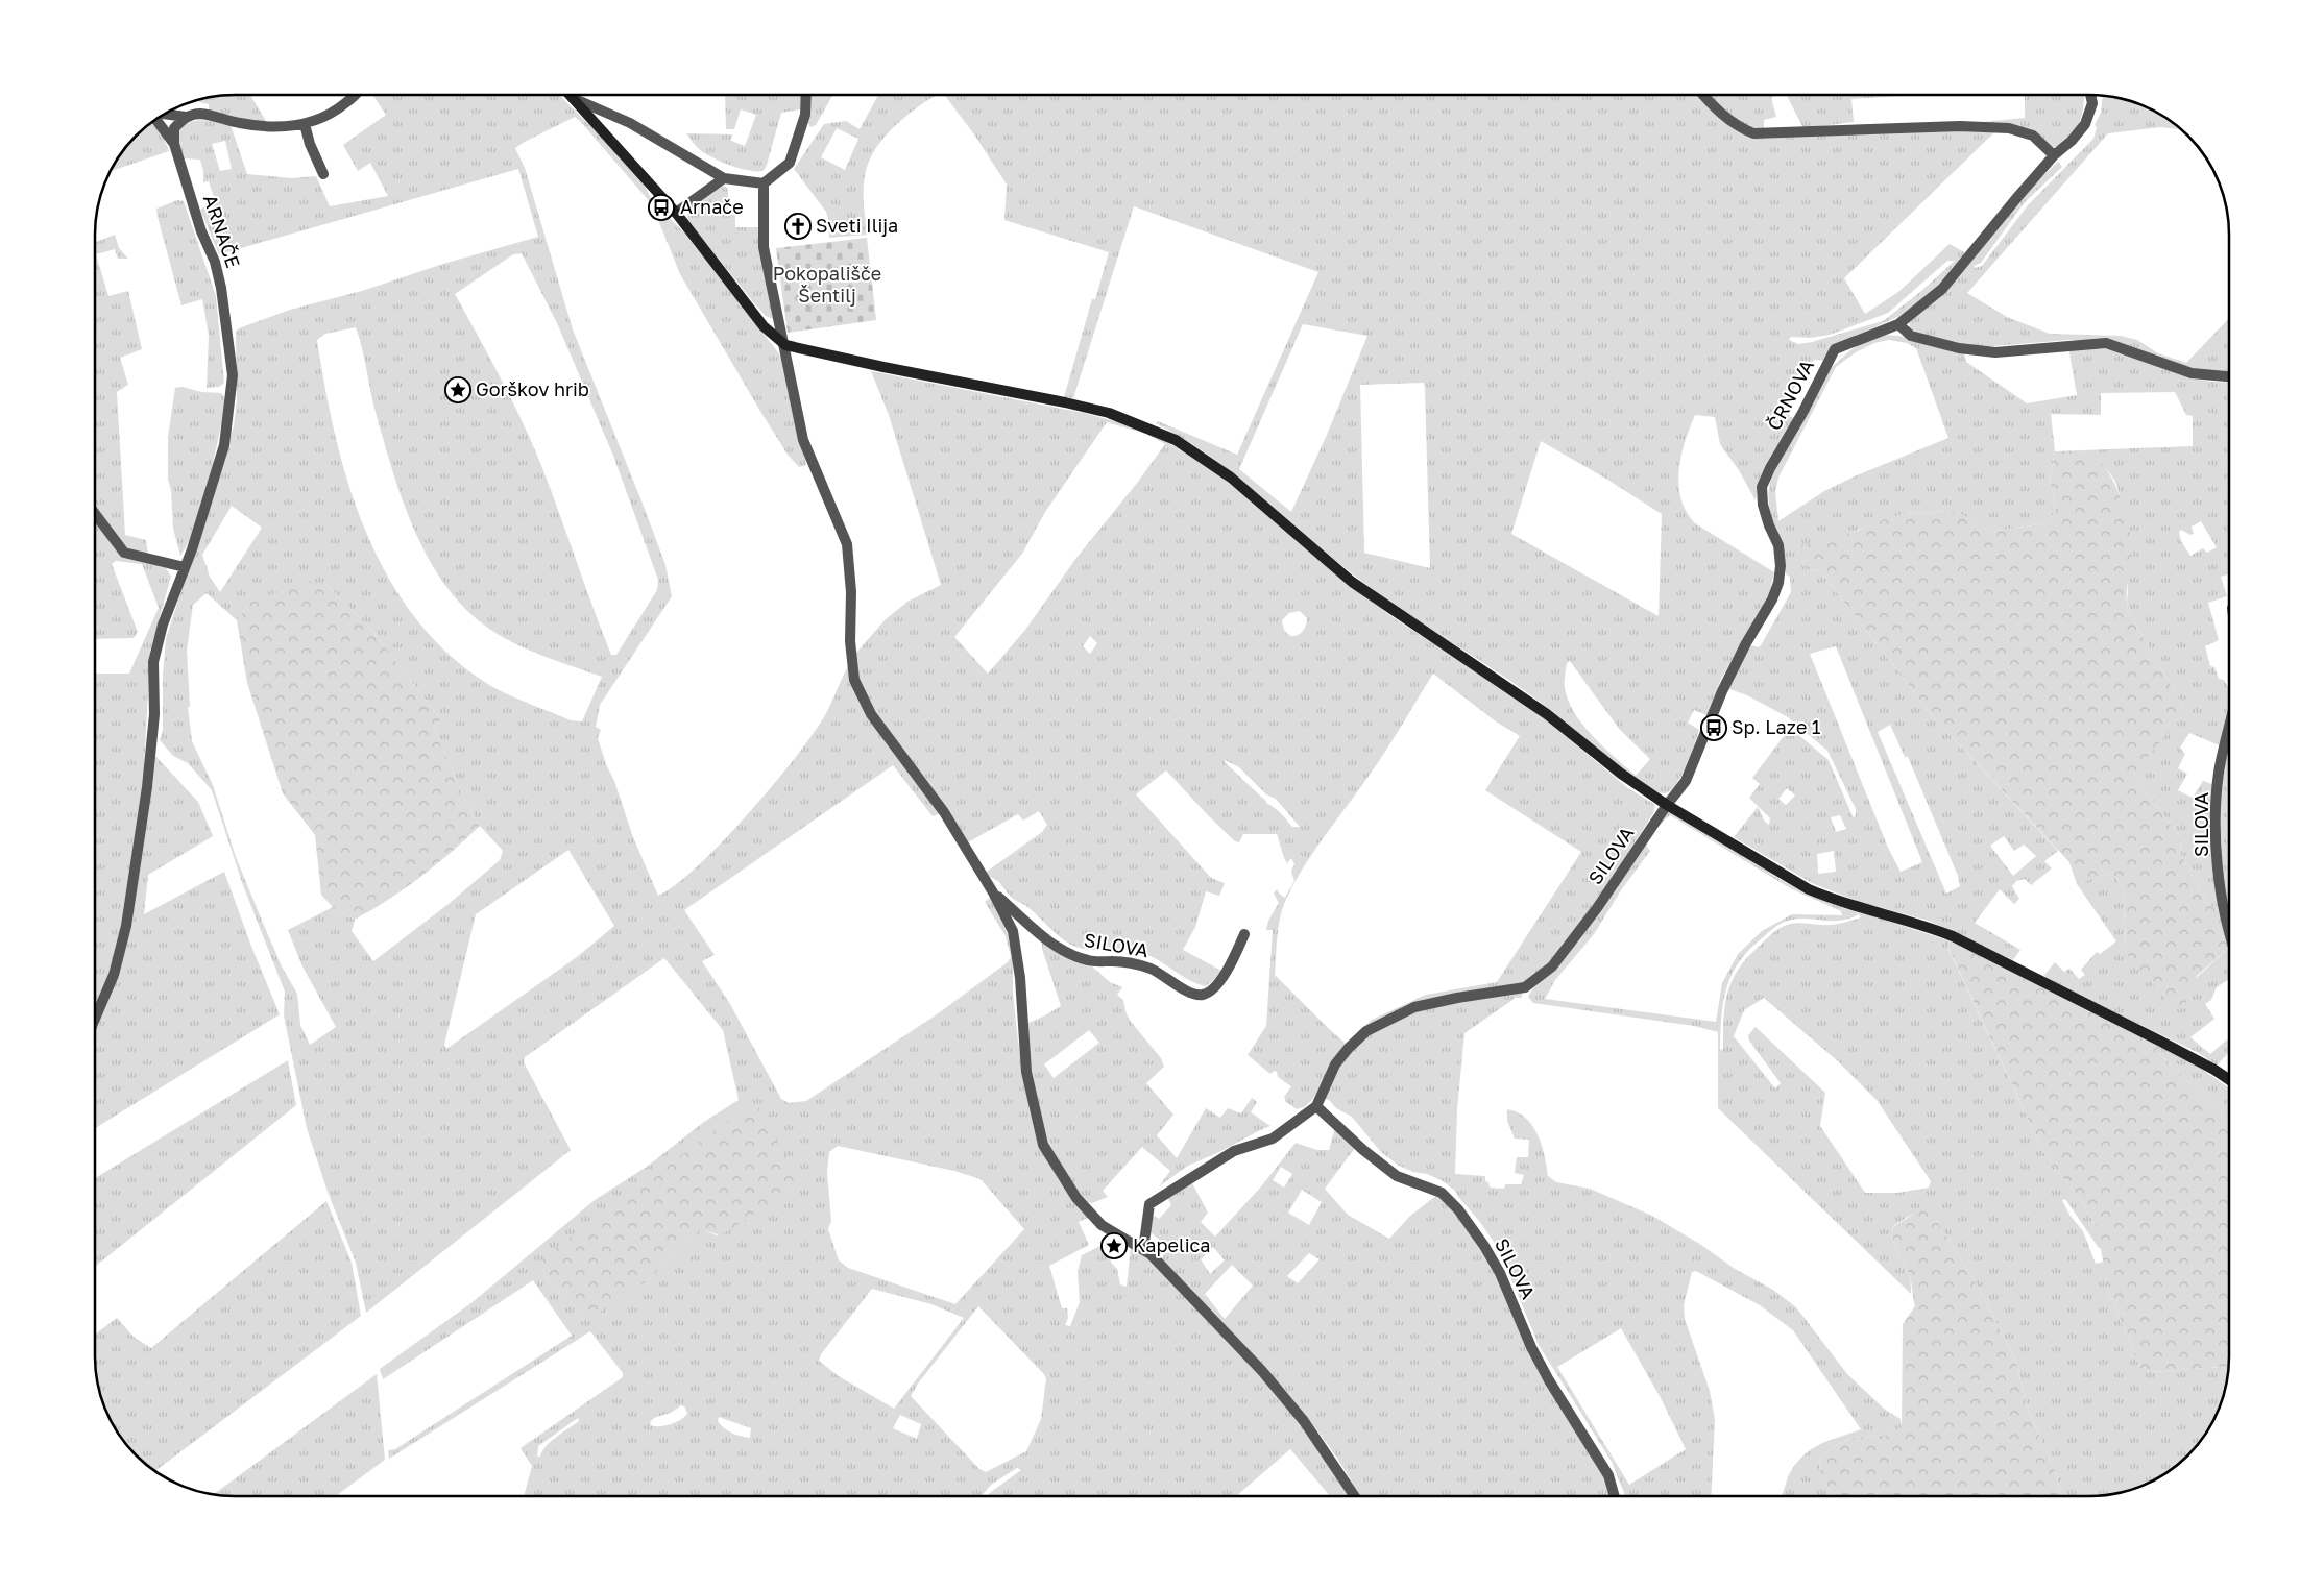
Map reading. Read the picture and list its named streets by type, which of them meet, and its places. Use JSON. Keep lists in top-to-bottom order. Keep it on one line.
{"streets":{"street":["ARNAČE","ČRNOVA","SILOVA"]},"crossings":[["ČRNOVA","SILOVA"]],"parks":["Pokopališče Šentilj"],"places":{"bus stop":["Arnače","Sp. Laze 1"],"church":["Sveti Ilija"],"place":["Gorškov hrib","Kapelica"]}}
